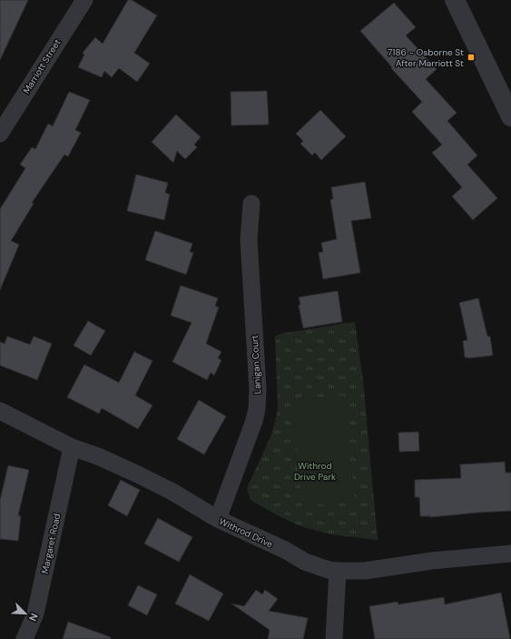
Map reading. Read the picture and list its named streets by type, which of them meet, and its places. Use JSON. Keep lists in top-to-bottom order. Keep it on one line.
{"streets":{"street":["Marriott Street","Lanigan Court","Withrod Drive","Margaret Road"]},"crossings":[["Lanigan Court","Withrod Drive"],["Withrod Drive","Margaret Road"]],"parks":["Withrod Drive Park"],"places":{"transit":["7186 - Osborne St After Marriott St"]},"north":"bottom right"}
